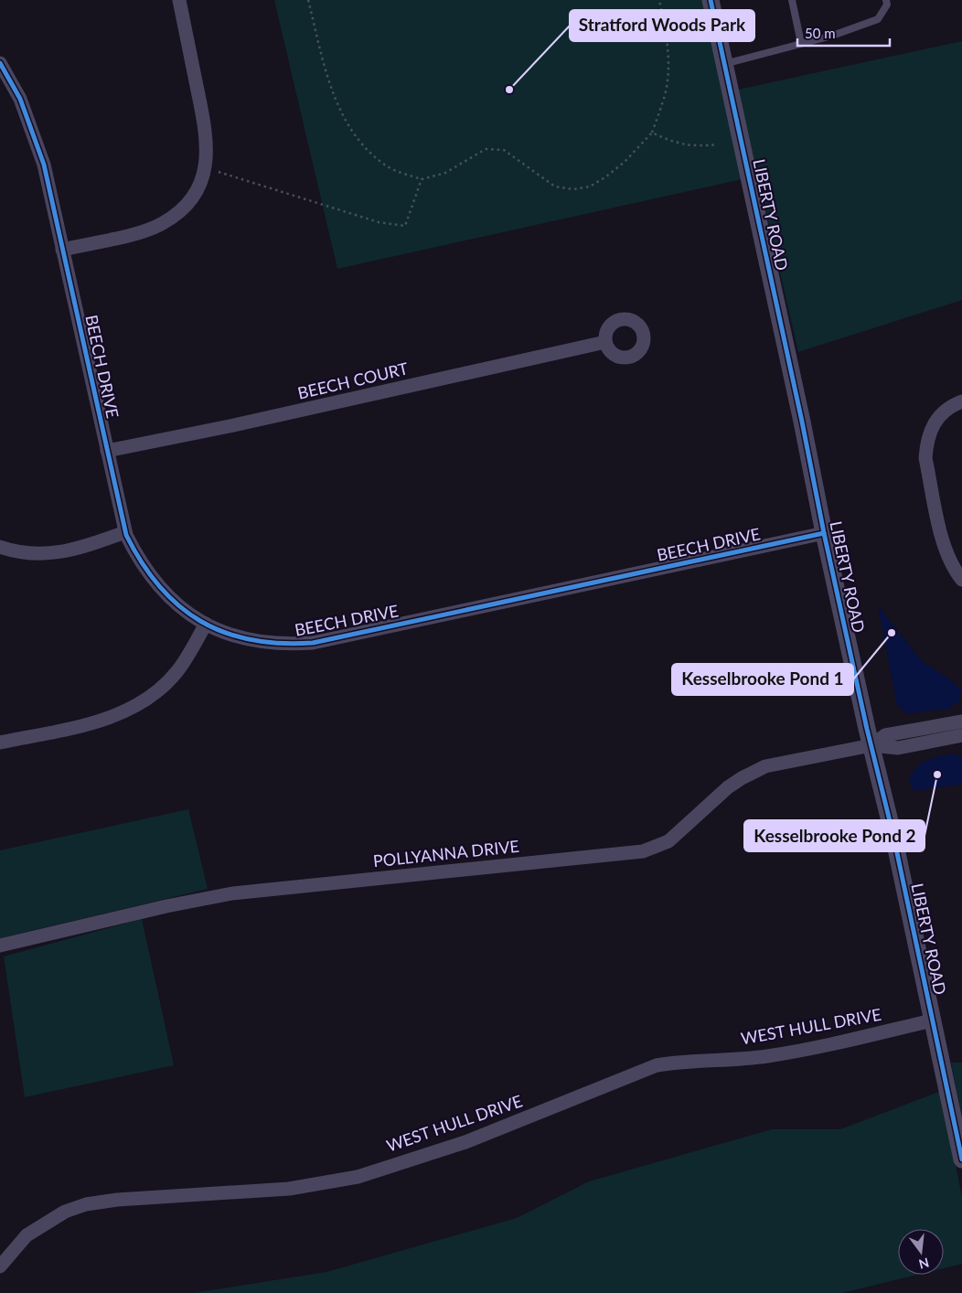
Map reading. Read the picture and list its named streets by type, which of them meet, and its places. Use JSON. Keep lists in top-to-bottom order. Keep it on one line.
{"streets":{"street":["LIBERTY ROAD","BEECH DRIVE","BEECH COURT","POLLYANNA DRIVE","WEST HULL DRIVE"]},"crossings":[["LIBERTY ROAD","BEECH DRIVE"],["LIBERTY ROAD","POLLYANNA DRIVE"],["LIBERTY ROAD","WEST HULL DRIVE"],["BEECH DRIVE","BEECH COURT"]],"places":["Stratford Woods Park","Kesselbrooke Pond 1","Kesselbrooke Pond 2"],"scale_bar":"50 m","north":"bottom"}
